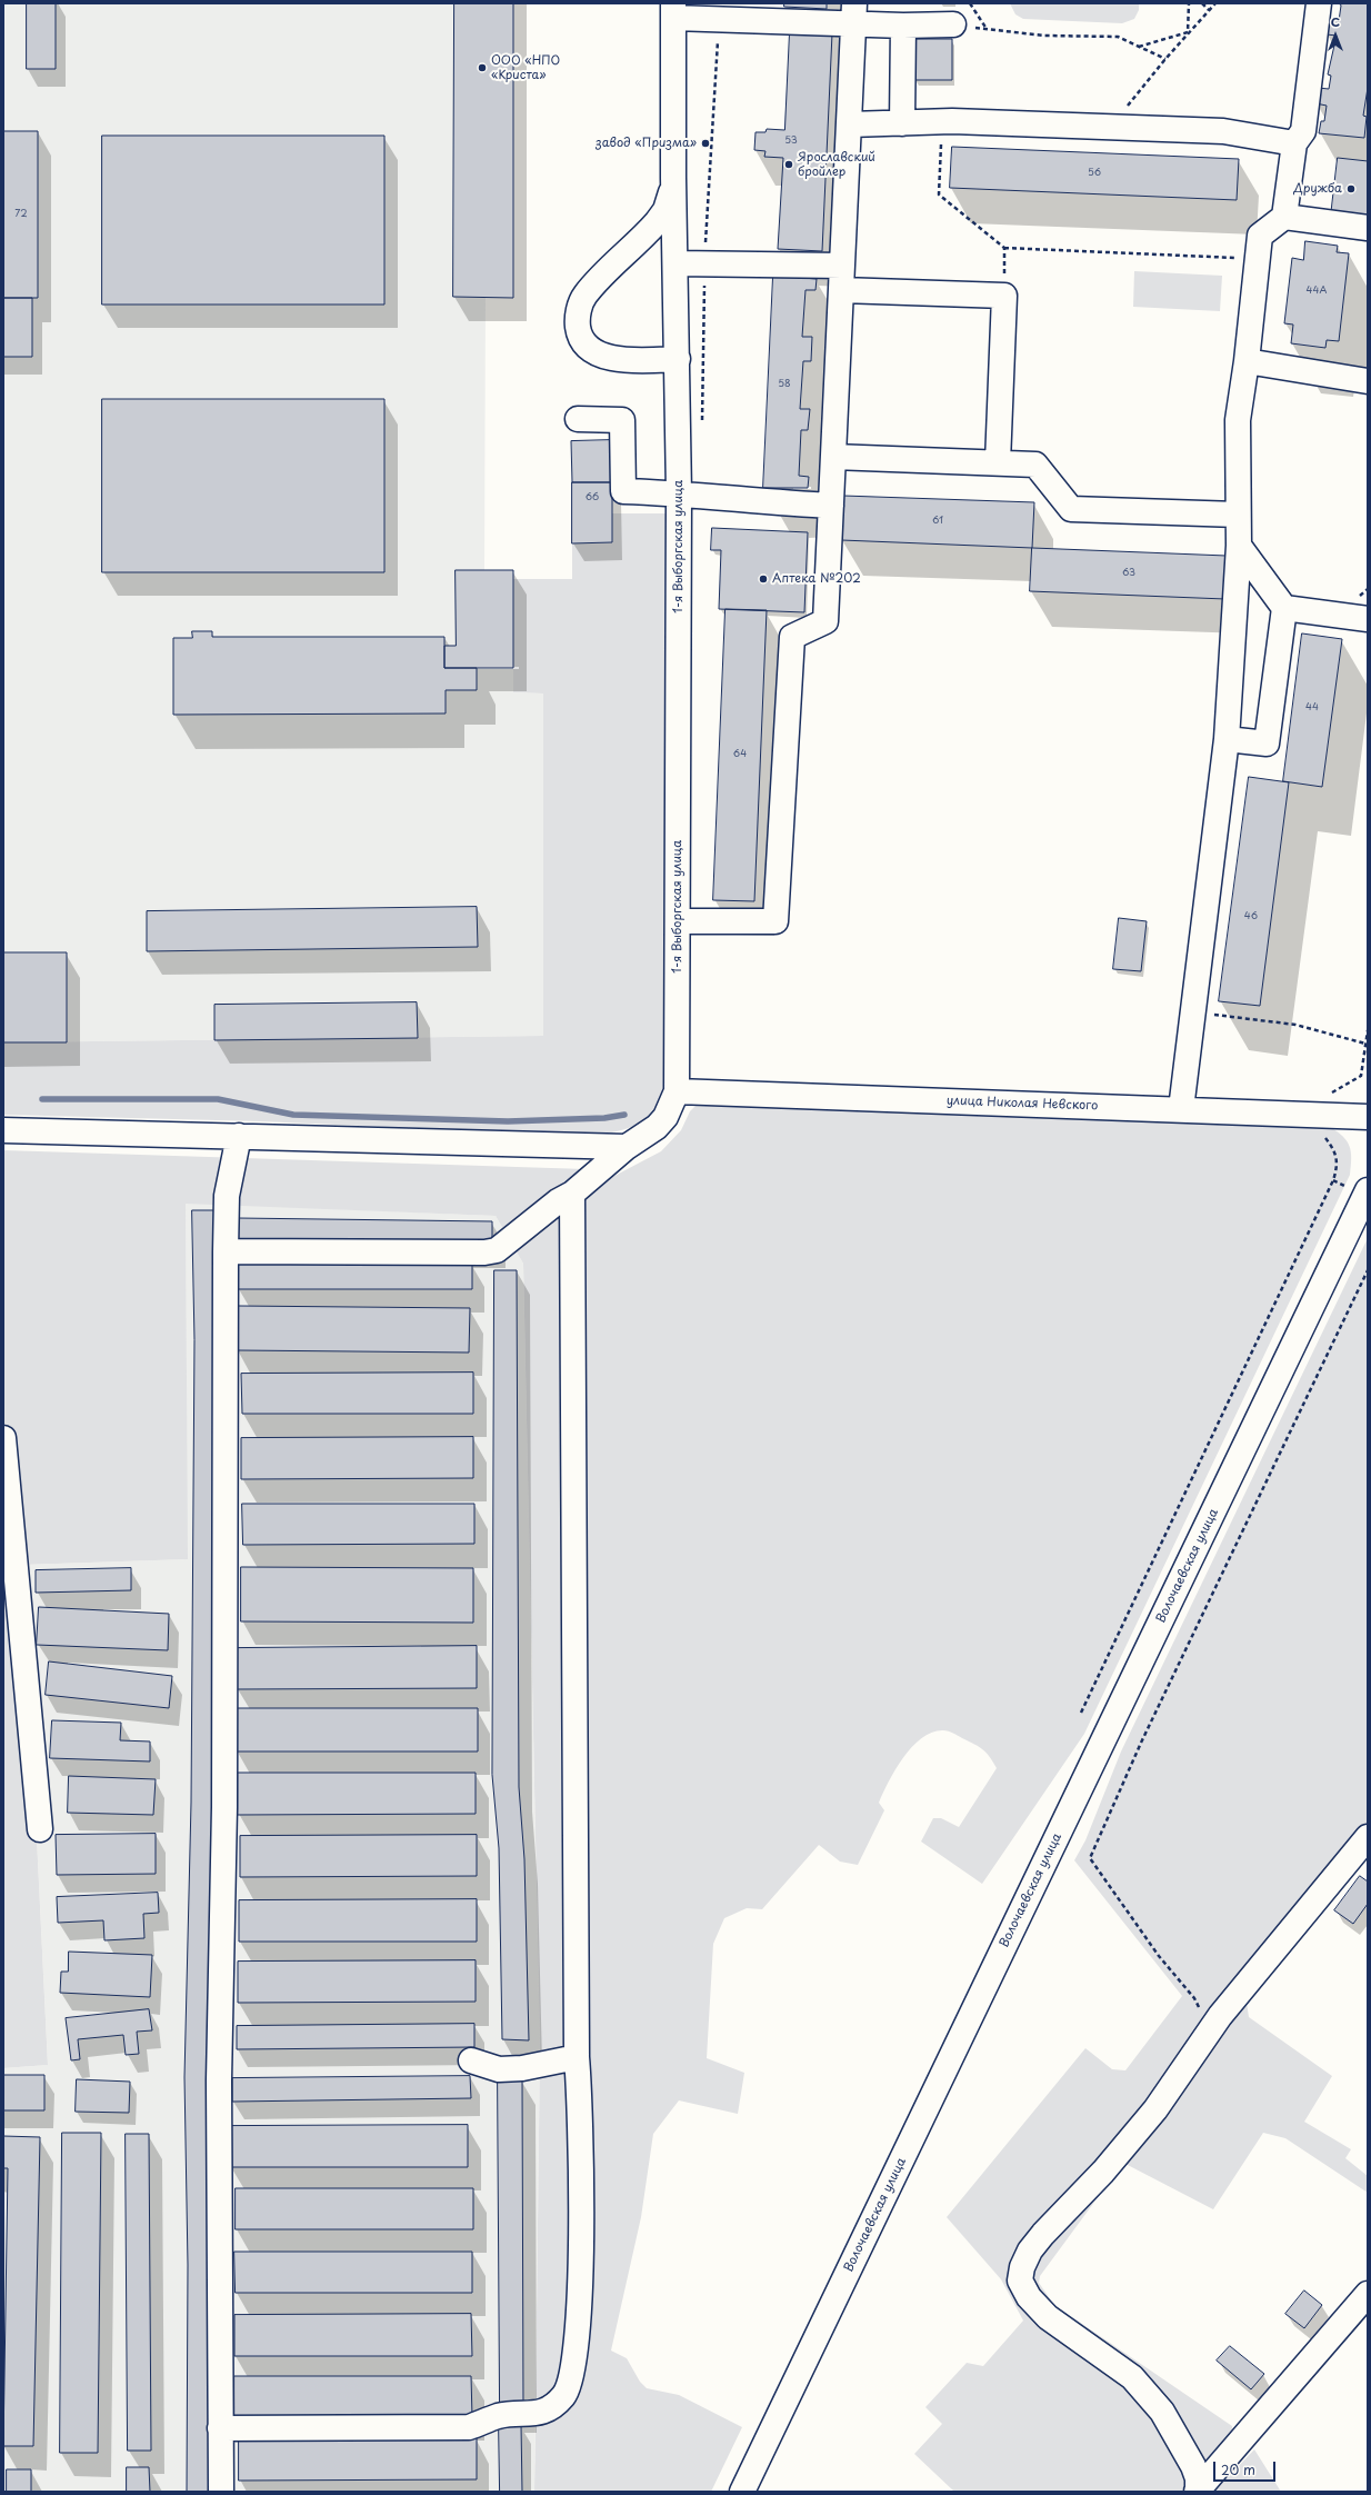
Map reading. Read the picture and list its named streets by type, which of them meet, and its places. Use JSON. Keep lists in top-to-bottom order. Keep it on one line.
{"streets":{"street":["1-я Выборгская улица","улица Николая Невского","Волочаевская улица"]},"crossings":[["1-я Выборгская улица","улица Николая Невского"]],"places":["ООО «НПО «Криста»","завод «Призма»","Ярославский бройлер","Дружба","Аптека №202"],"house_numbers":["53","56","72","44А","58","66","61","63","44","64","46"],"scale_bar":"20 m","north":"top"}
